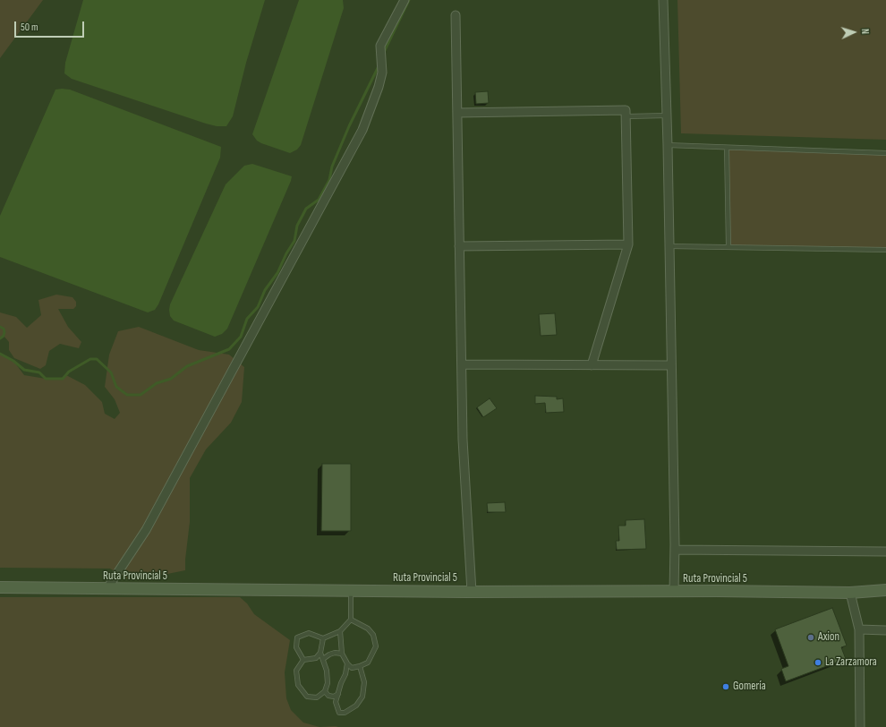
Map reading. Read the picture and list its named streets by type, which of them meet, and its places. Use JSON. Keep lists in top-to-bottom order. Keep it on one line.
{"streets":{"main road":["Ruta Provincial 5"]},"places":["Axion","La Zarzamora","Gomería"],"scale_bar":"50 m","north":"right"}
